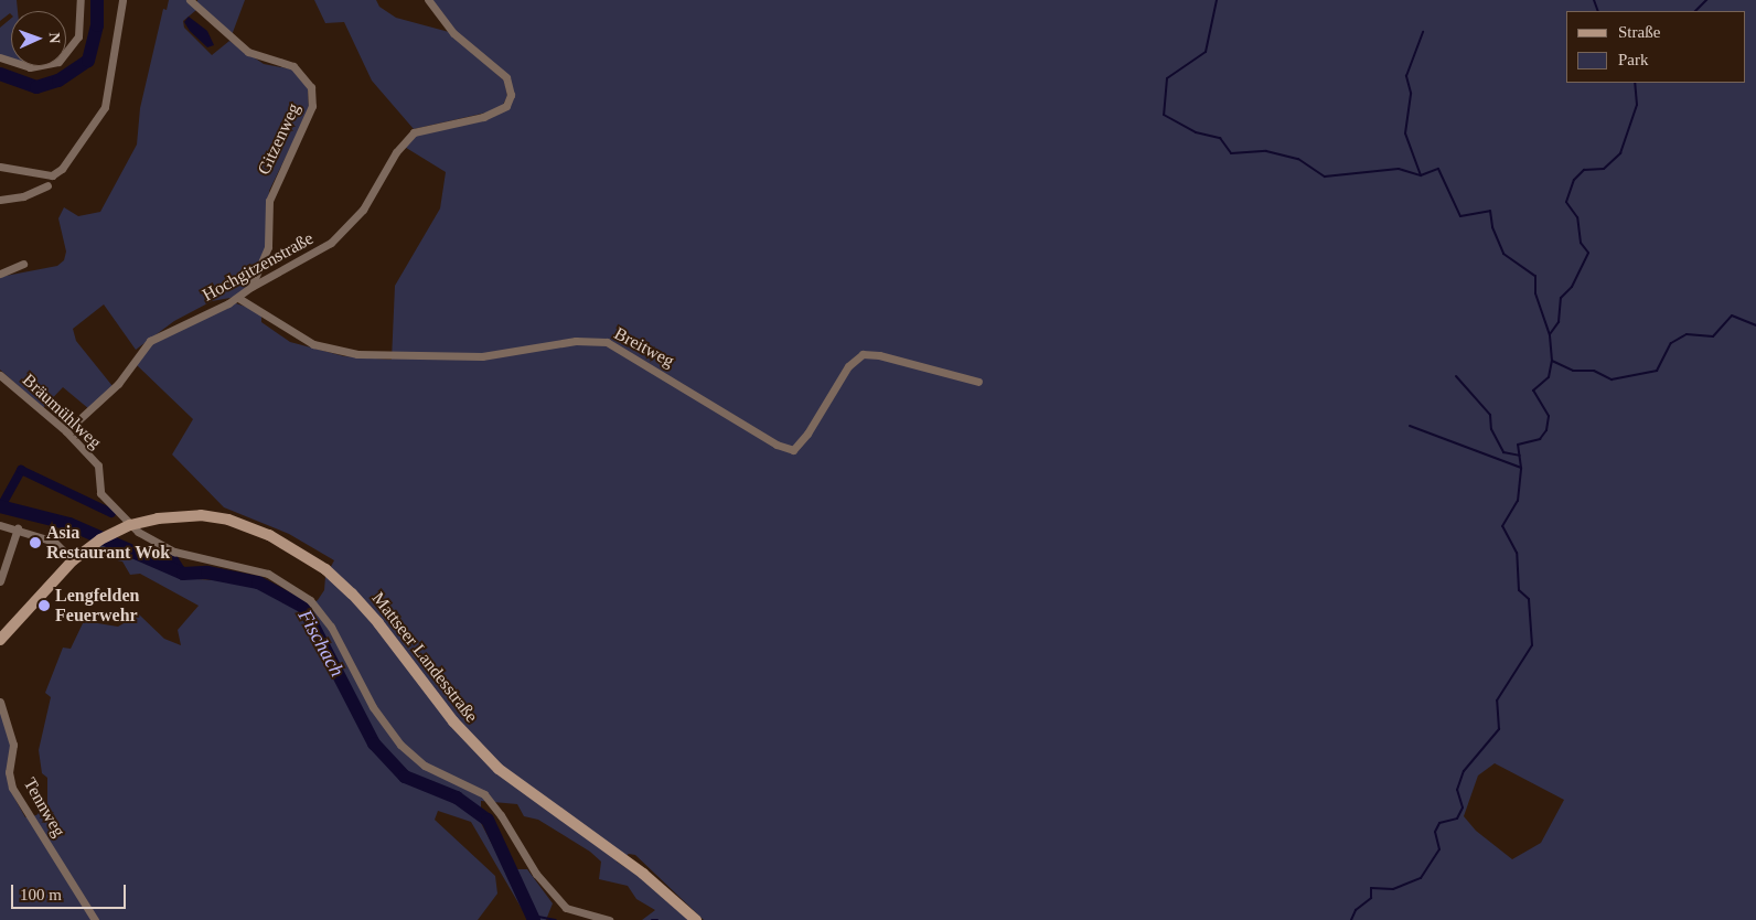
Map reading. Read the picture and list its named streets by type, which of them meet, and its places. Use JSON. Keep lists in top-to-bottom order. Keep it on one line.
{"streets":{"main road":["Mattseer Landesstraße"],"street":["Gitzenweg","Hochgitzenstraße","Breitweg","Bräumühlweg","Tennweg"]},"crossings":[["Gitzenweg","Hochgitzenstraße"],["Hochgitzenstraße","Breitweg"],["Hochgitzenstraße","Bräumühlweg"],["Bräumühlweg","Mattseer Landesstraße"]],"water":["Fischach"],"places":["Asia Restaurant Wok","Lengfelden Feuerwehr"],"legend":["Straße","Park"],"scale_bar":"100 m","north":"right"}
